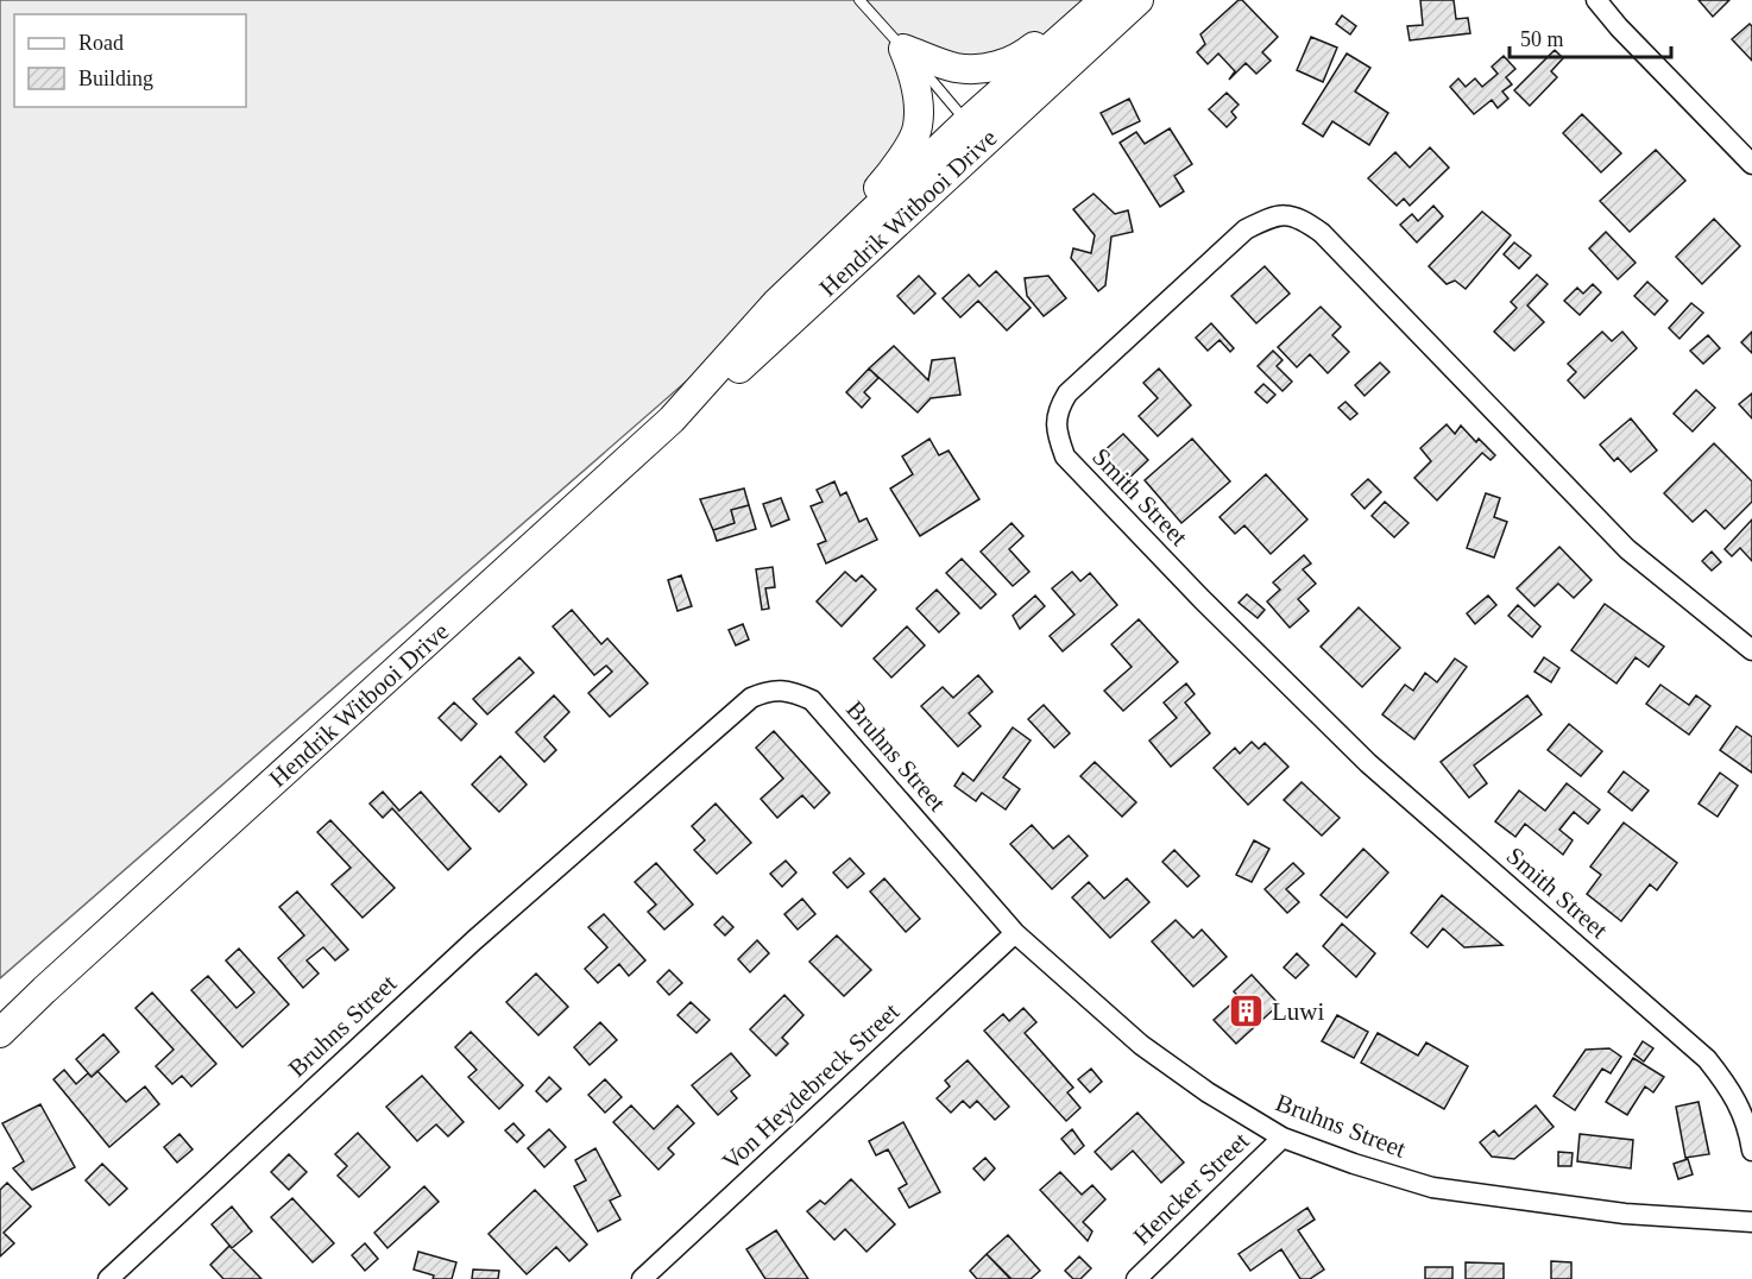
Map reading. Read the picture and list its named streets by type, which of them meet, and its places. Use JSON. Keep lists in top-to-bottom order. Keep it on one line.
{"streets":{"main road":["Hendrik Witbooi Drive"],"street":["Smith Street","Bruhns Street","Von Heydebreck Street","Hencker Street"]},"crossings":[["Bruhns Street","Von Heydebreck Street"],["Bruhns Street","Hencker Street"]],"places":{"building":["Luwi"]},"legend":["Road","Building"],"scale_bar":"50 m"}
